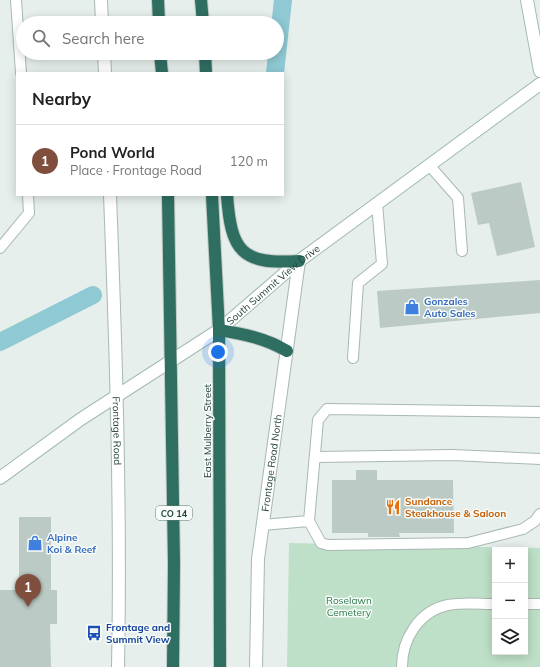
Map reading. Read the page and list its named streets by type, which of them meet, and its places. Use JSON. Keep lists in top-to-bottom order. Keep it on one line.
{"streets":{"highway":["East Mulberry Street","CO 14"],"street":["South Summit View Drive","Frontage Road","Frontage Road North"]},"crossings":[["South Summit View Drive","Frontage Road"],["South Summit View Drive","East Mulberry Street"],["South Summit View Drive","Frontage Road North"],["South Summit View Drive","CO 14"]],"parks":["Roselawn Cemetery"],"places":{"shop":["Gonzales Auto Sales","Alpine Koi & Reef"],"restaurant":["Sundance Steakhouse & Saloon"],"bus stop":["Frontage and Summit View"]},"page":{"search":"Search here","heading":"Nearby","list":[{"mark":"1","name":"Pond World","note":"Place · Frontage Road","value":"120 m"}],"map_buttons":["+","−"],"pins":"1"}}
